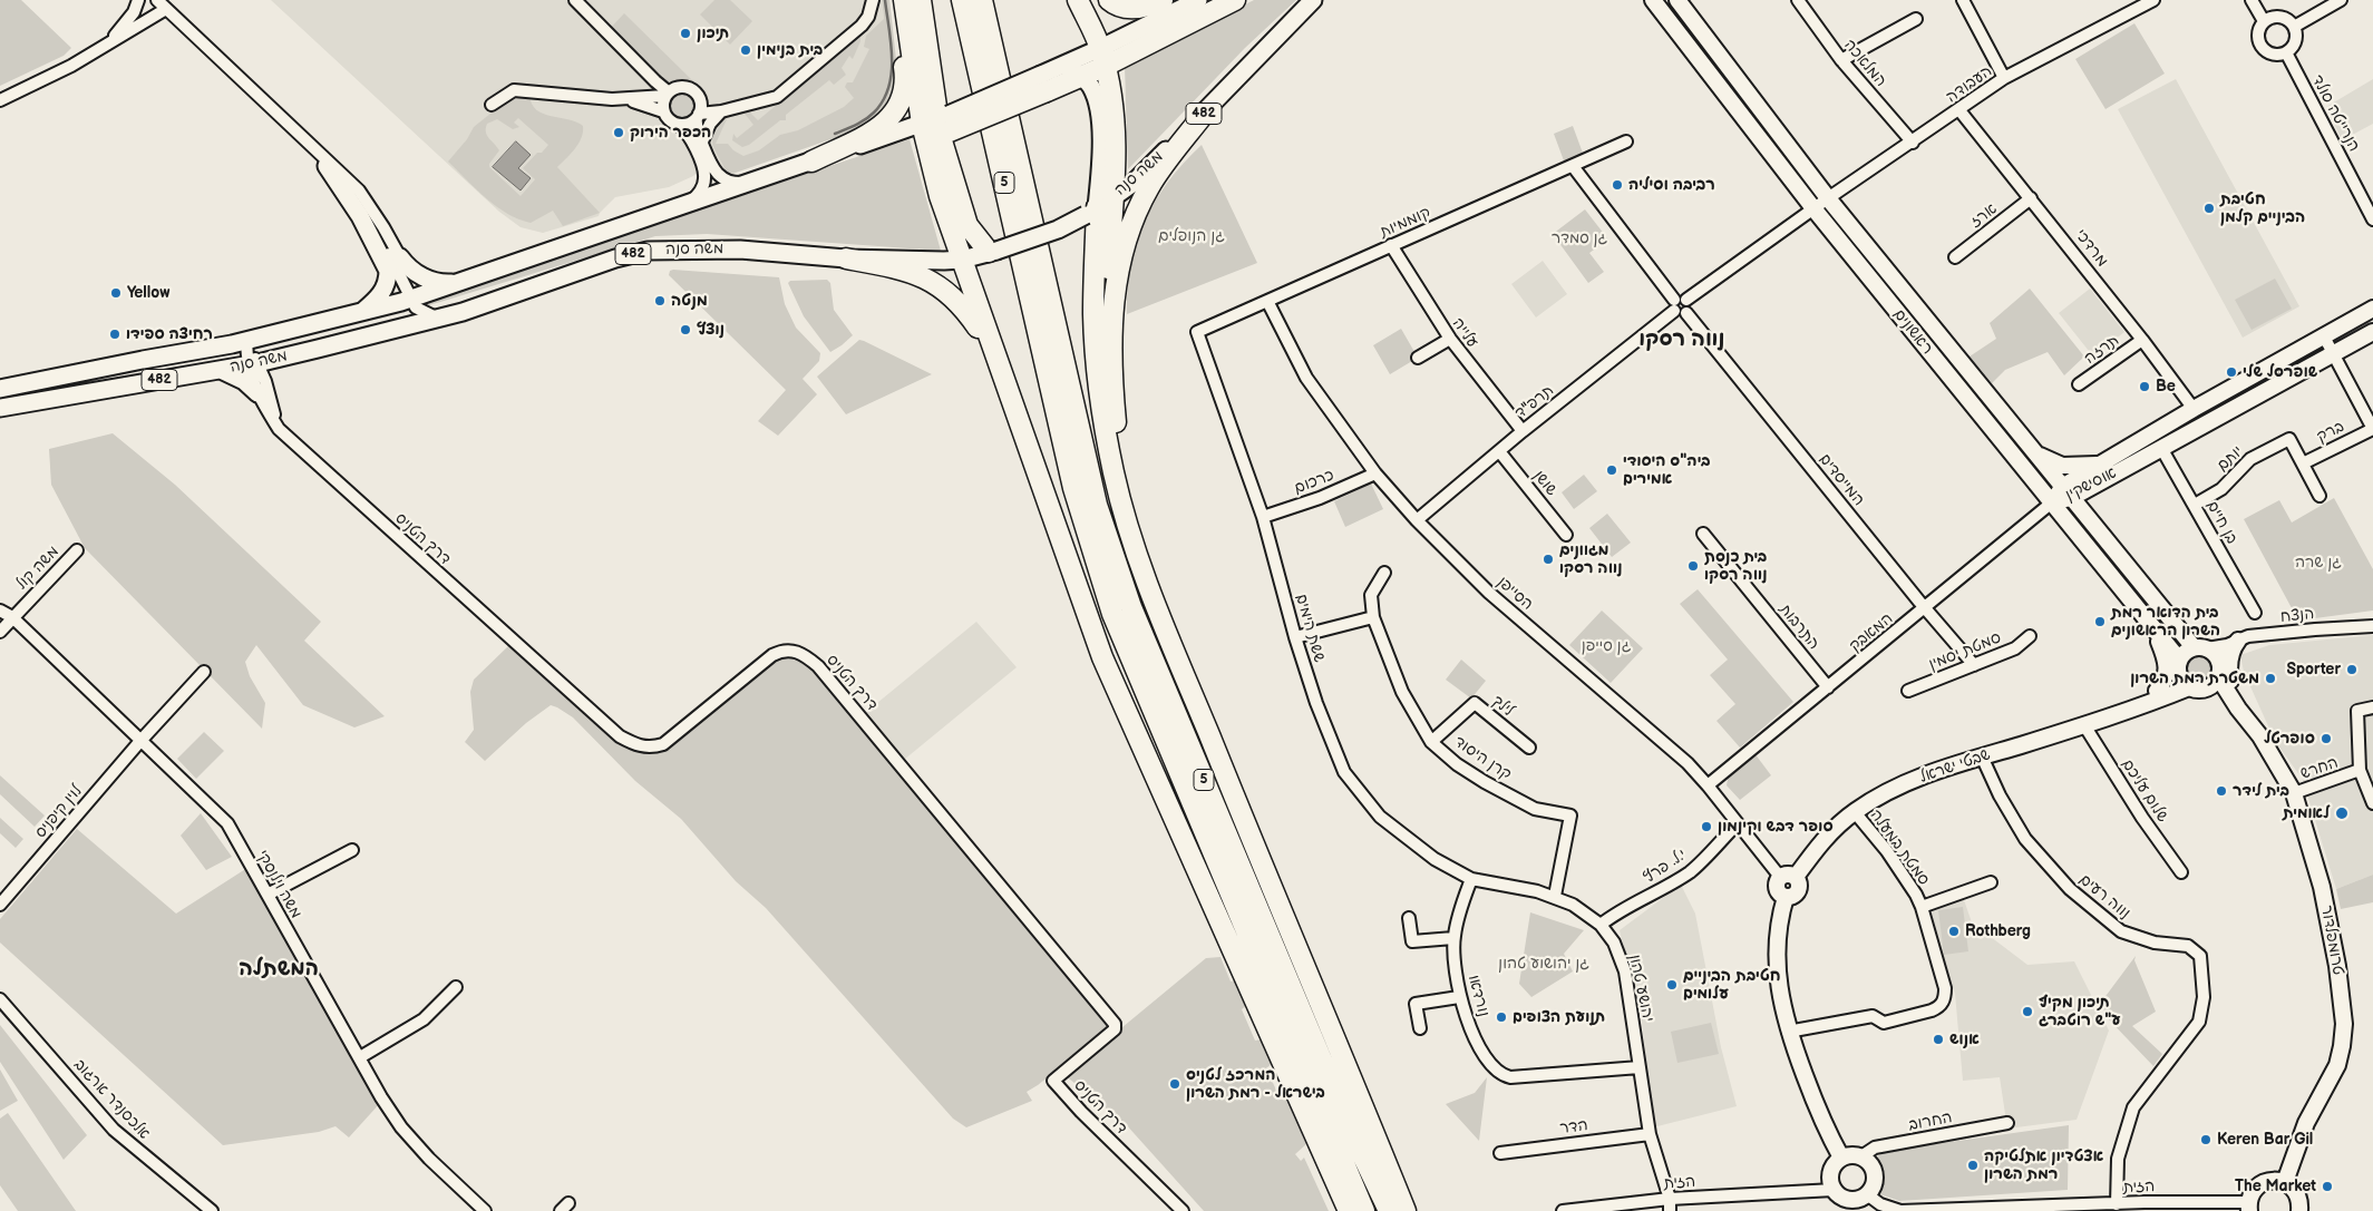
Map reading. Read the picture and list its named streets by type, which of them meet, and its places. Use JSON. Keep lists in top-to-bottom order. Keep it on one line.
{"streets":{"highway":["5"],"main road":["482","משה סנה"],"street":["המלאכה","העבודה","הנרייטה סולד","ארז","קוממיות","מרדכי","ראשונים","עלייה","תרזה","תרפ\"ד","ברק","יותם","המייסדים","כרכום","שושן","אוסישקין","בן חיים","דרך הטניס","משה קול","הסייפן","הנצח","התרבות","ששת הימים","המאבק","סמטת יסמין","לילך","קרן היסוד","שבטי ישראל","החרש","שלום עליכם","לוין קיפניס","סמטת במעלה","י.ל. פרץ","משה וילנסקי","נווה רעים","טרומפלדור","יהושע טהון","נורדאו","אלכסנדר ארגוב","החרוב","הדר","הזית"]},"crossings":[["המלאכה","העבודה"],["העבודה","מרדכי"],["העבודה","ראשונים"],["משה סנה","דרך הטניס"],["ארז","מרדכי"],["קוממיות","עלייה"],["קוממיות","הסייפן"],["קוממיות","ששת הימים"],["מרדכי","תרזה"],["מרדכי","אוסישקין"],["ראשונים","אוסישקין"],["ראשונים","המאבק"],["ראשונים","שבטי ישראל"],["ראשונים","טרומפלדור"],["עלייה","תרפ\"ד"],["תרפ\"ד","המייסדים"],["תרפ\"ד","שושן"],["תרפ\"ד","הסייפן"],["ברק","יותם"],["יותם","בן חיים"],["המייסדים","המאבק"],["המייסדים","סמטת יסמין"],["כרכום","הסייפן"],["כרכום","ששת הימים"],["אוסישקין","בן חיים"],["אוסישקין","המאבק"],["משה קול","משה וילנסקי"],["הסייפן","המאבק"],["הסייפן","שבטי ישראל"],["הסייפן","י.ל. פרץ"],["התרבות","המאבק"],["ששת הימים","יהושע טהון"],["ששת הימים","נורדאו"],["לילך","קרן היסוד"],["קרן היסוד","יהושע טהון"],["שבטי ישראל","שלום עליכם"],["שבטי ישראל","סמטת במעלה"],["שבטי ישראל","נווה רעים"],["שבטי ישראל","טרומפלדור"],["החרש","טרומפלדור"],["לוין קיפניס","משה וילנסקי"],["י.ל. פרץ","יהושע טהון"],["נווה רעים","הזית"],["יהושע טהון","נורדאו"],["יהושע טהון","הדר"],["יהושע טהון","הזית"],["החרוב","הזית"]],"districts":["נווה רסקו","המשתלה"],"parks":["גן הנופלים","גן סמדר","גן שרה","גן סייפן","גן יהושוע טהון"],"places":["תיכון","בית בנימין","הכפר הירוק","רביבה וסיליה","חטיבת הביניים קלמן","Yellow","מנטה","נוצץ","רחיצה ספידו","שופרסל שלי","Be","ביה\"ס היסודי אמירים","מגוונים נווה רסקו","בית כנסת נווה רסקו","בית הדואר רמת השרון הראשונים","Sporter","משטרת רמת השרון","סופרטל","בית לידר","לאומית","סופר דבש וקינמון","Rothberg","חטיבת הביניים עלומים","תיכון מקיף ע\"ש רוטברג","תנועת הצופים","אנוש","המרכז לטניס בישראל - רמת השרון","Keren Bar Gil","אצטדיון אתלטיקה רמת השרון","The Market"]}
